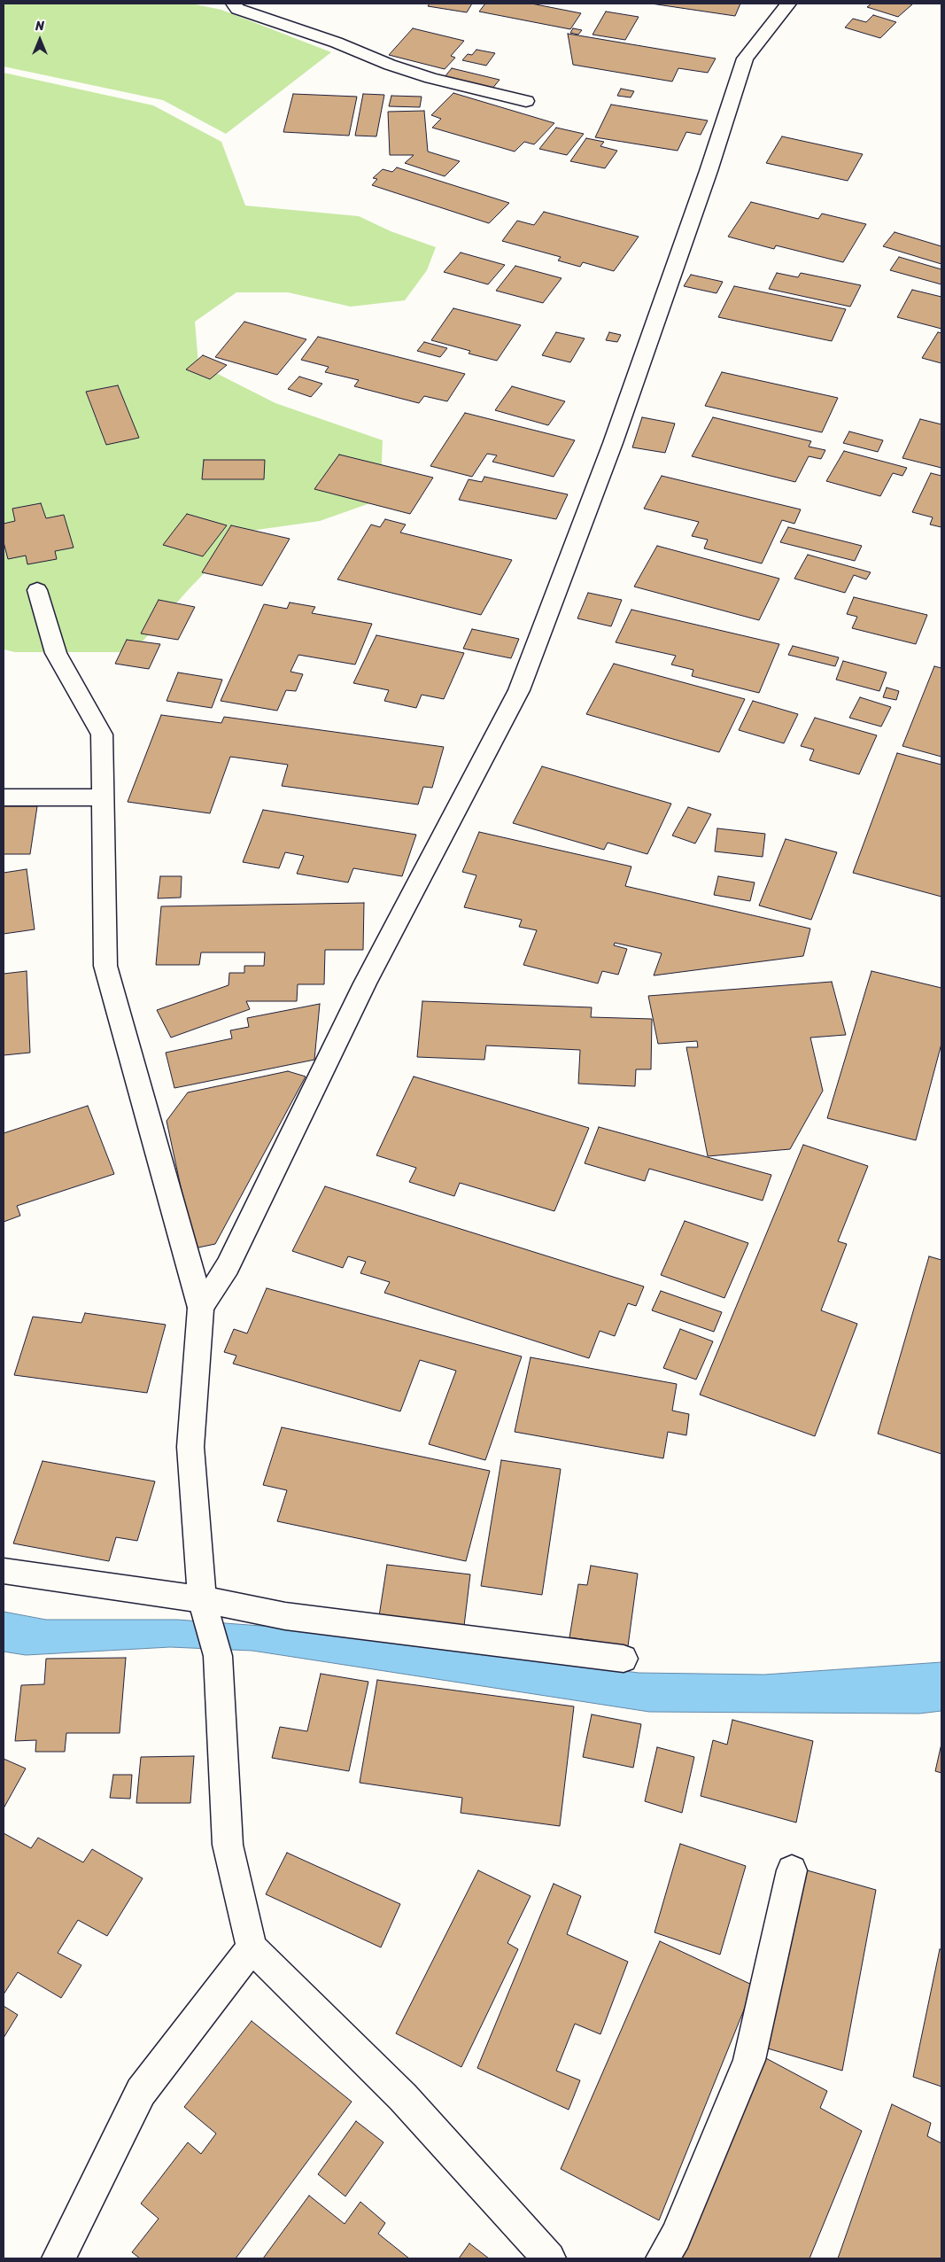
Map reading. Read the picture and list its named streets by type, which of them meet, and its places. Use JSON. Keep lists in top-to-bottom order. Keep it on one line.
{"north":"top"}
